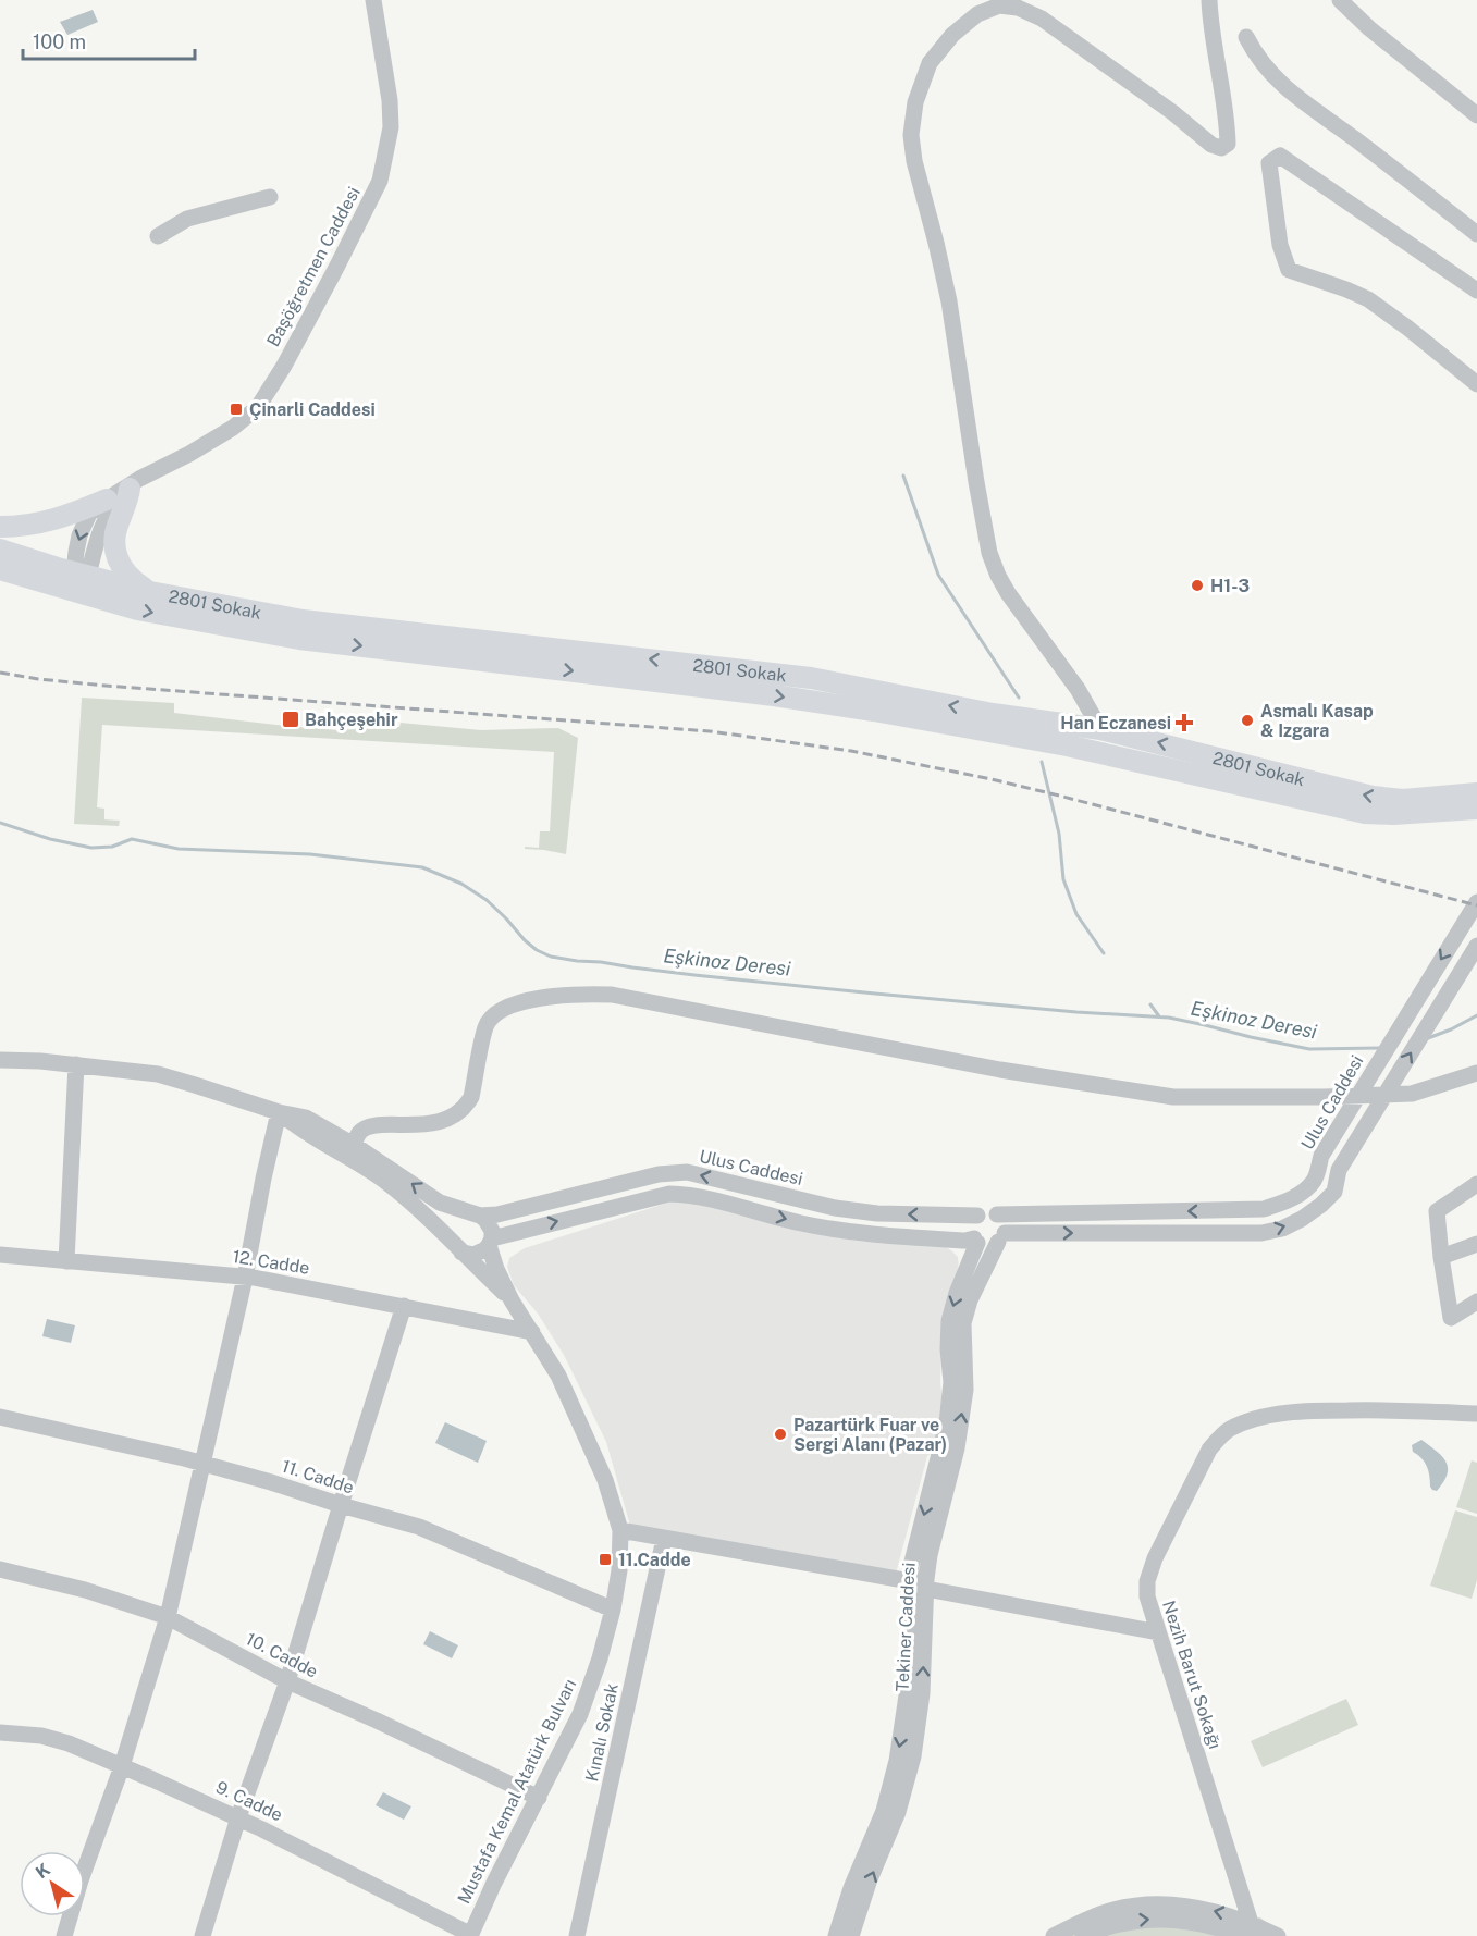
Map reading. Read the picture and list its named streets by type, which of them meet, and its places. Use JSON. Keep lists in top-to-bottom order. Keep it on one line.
{"streets":{"main road":["2801 Sokak"],"street":["Başöğretmen Caddesi","Ulus Caddesi","12. Cadde","11. Cadde","Tekiner Caddesi","10. Cadde","Nezih Barut Sokağı","Kınalı Sokak","Mustafa Kemal Atatürk Bulvarı","9. Cadde"]},"crossings":[["Başöğretmen Caddesi","2801 Sokak"],["Ulus Caddesi","Tekiner Caddesi"],["12. Cadde","Mustafa Kemal Atatürk Bulvarı"],["11. Cadde","Mustafa Kemal Atatürk Bulvarı"],["10. Cadde","Mustafa Kemal Atatürk Bulvarı"],["Mustafa Kemal Atatürk Bulvarı","9. Cadde"]],"water":["Eşkinoz Deresi"],"places":{"transit":["Çinarli Caddesi","Bahçeşehir","11.Cadde"],"other":["H1-3","Asmalı Kasap & Izgara","Pazartürk Fuar ve Sergi Alanı (Pazar)"],"health":["Han Eczanesi"]},"scale_bar":"100 m","north":"top left"}
